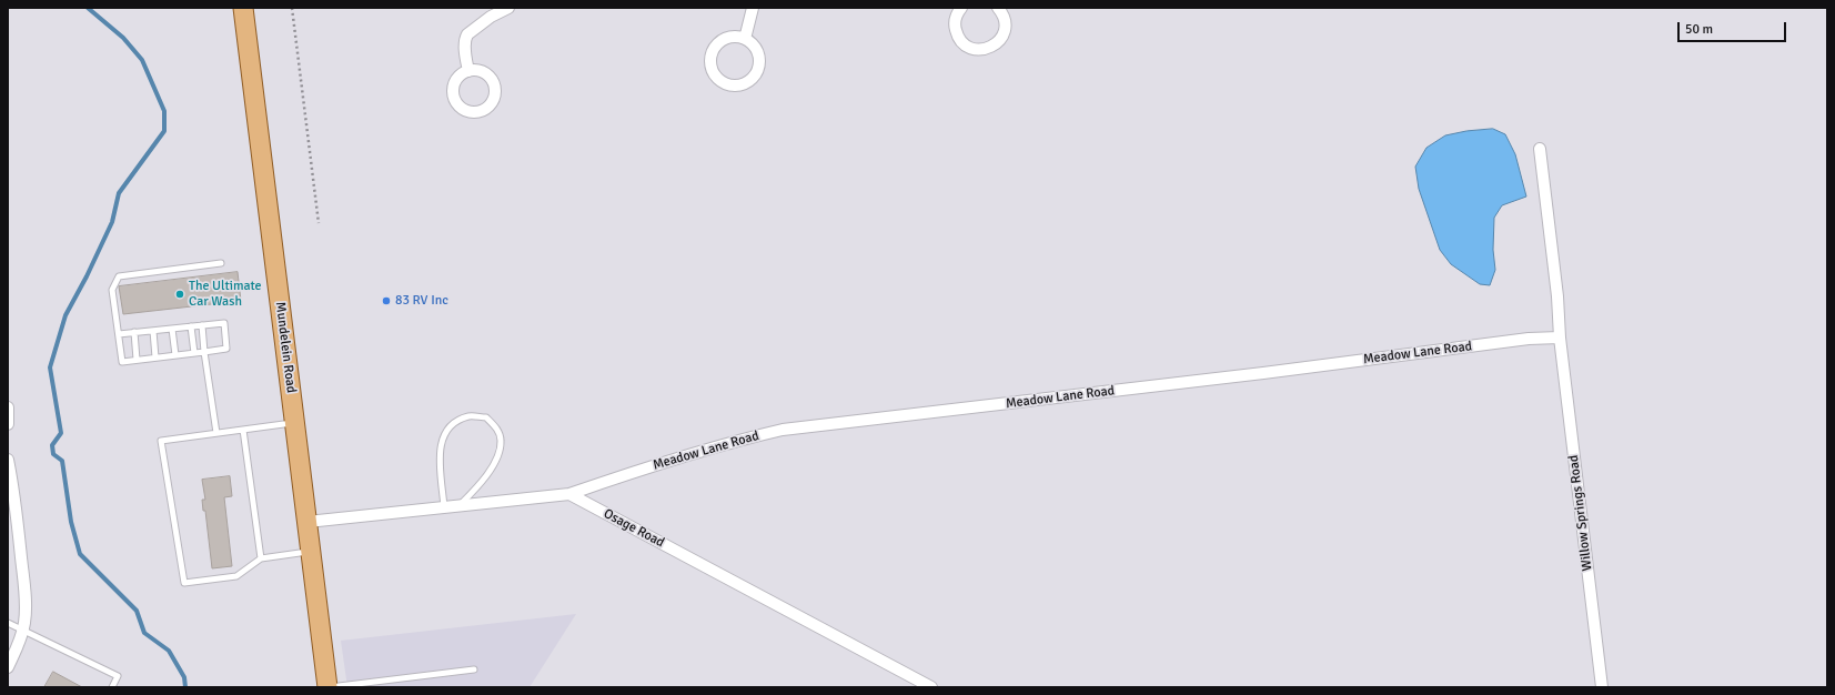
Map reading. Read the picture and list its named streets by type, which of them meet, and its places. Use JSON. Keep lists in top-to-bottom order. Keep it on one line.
{"streets":{"main road":["Mundelein Road"],"street":["Meadow Lane Road","Willow Springs Road","Osage Road"]},"crossings":[["Meadow Lane Road","Willow Springs Road"],["Meadow Lane Road","Osage Road"]],"places":["The Ultimate Car Wash","83 RV Inc"],"scale_bar":"50 m"}
